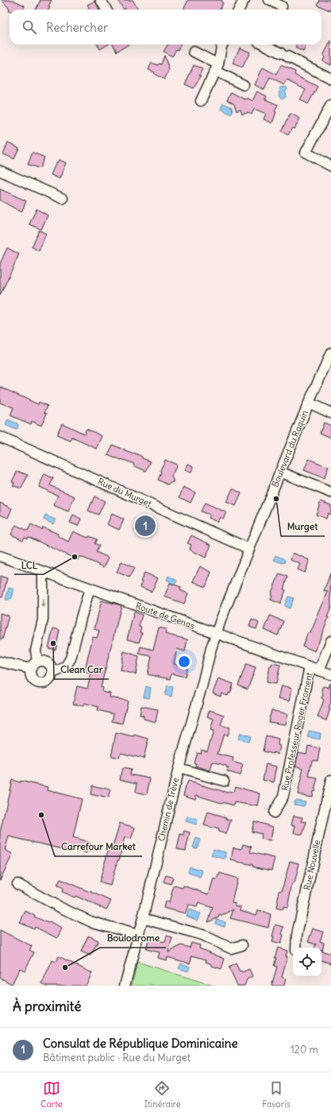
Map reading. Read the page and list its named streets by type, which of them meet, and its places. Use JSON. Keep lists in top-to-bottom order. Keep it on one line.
{"streets":{"street":["Boulevard du Raquin","Rue du Murget","Route de Genas","Rue Professeur Roger Froment","Chemin de Trève","Rue Nouvelle"]},"crossings":[["Boulevard du Raquin","Rue du Murget"],["Boulevard du Raquin","Route de Genas"],["Boulevard du Raquin","Chemin de Trève"],["Route de Genas","Rue Professeur Roger Froment"],["Route de Genas","Chemin de Trève"]],"places":["Murget","LCL","Clean Car","Carrefour Market","Boulodrome"],"page":{"search":"Rechercher","pins":"1","heading":"À proximité","list":[{"mark":"1","name":"Consulat de République Dominicaine","note":"Bâtiment public · Rue du Murget","value":"120 m"}],"nav":["Carte","Itinéraire","Favoris"]}}
